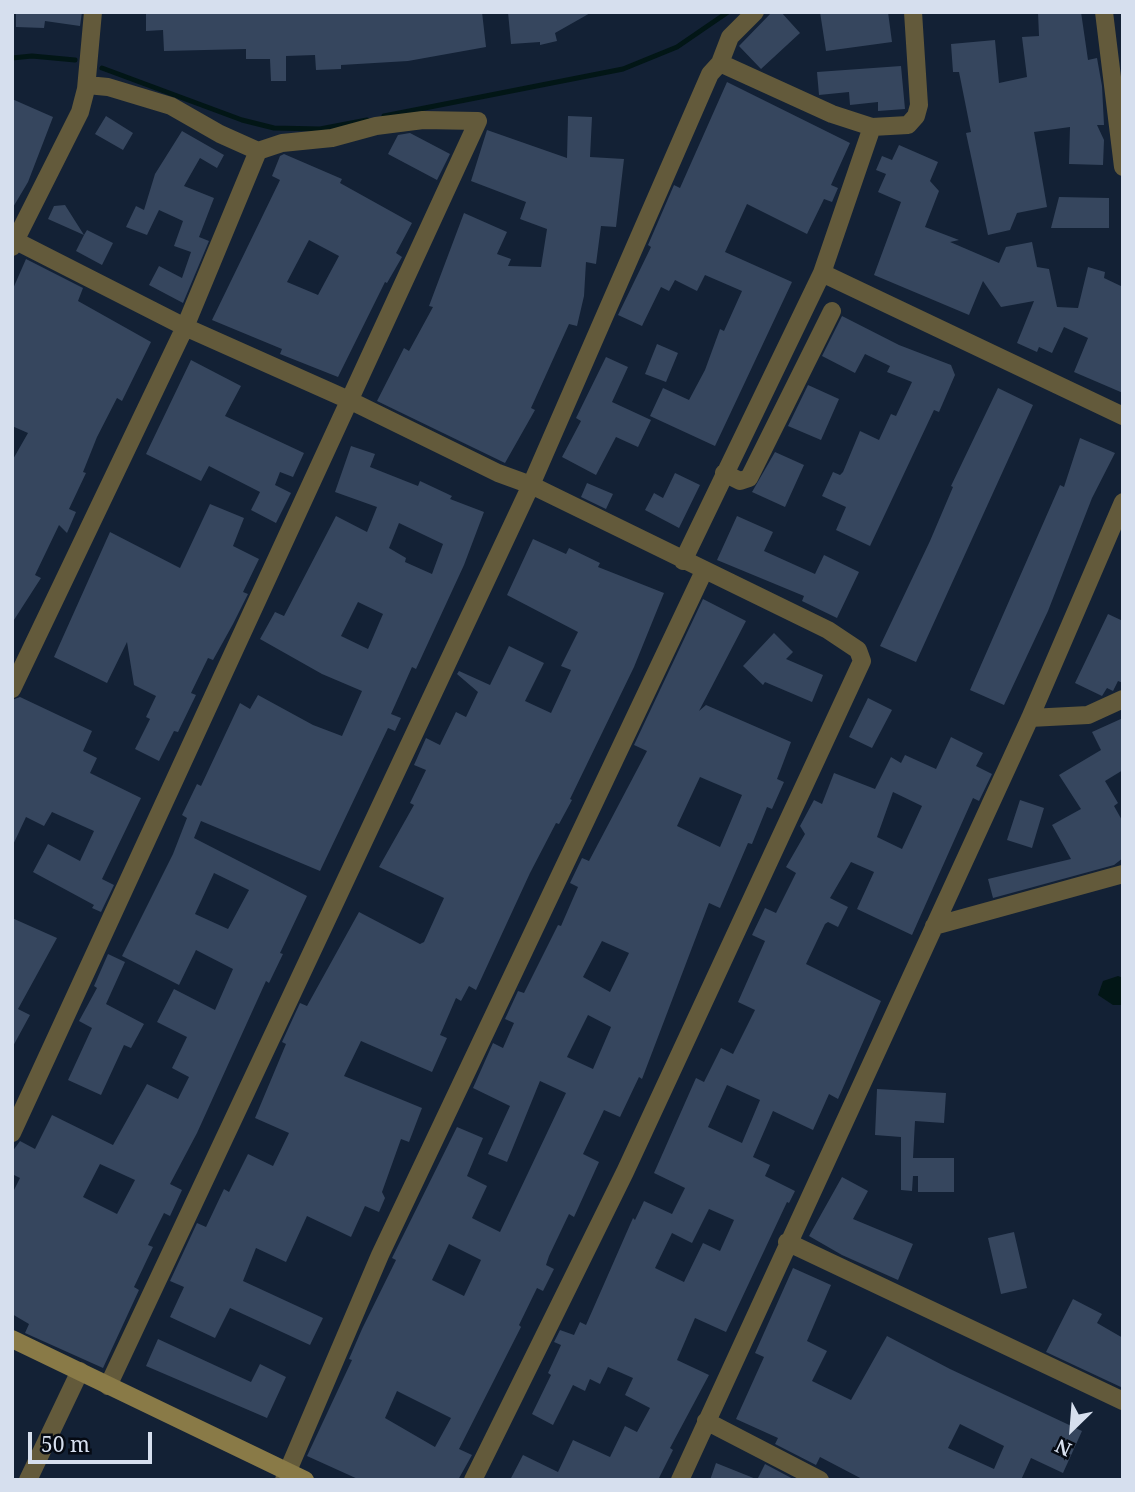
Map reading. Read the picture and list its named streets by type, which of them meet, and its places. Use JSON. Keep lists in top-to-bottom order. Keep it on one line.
{"scale_bar":"50 m","north":"bottom left"}
